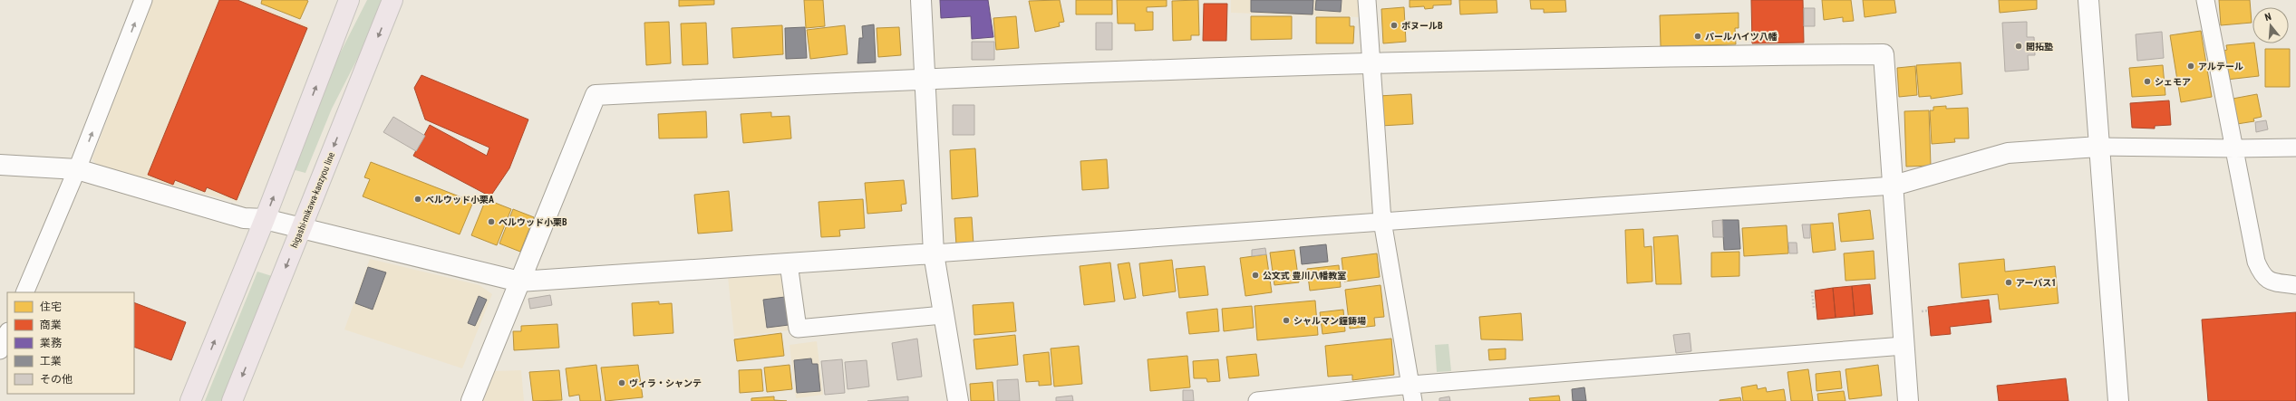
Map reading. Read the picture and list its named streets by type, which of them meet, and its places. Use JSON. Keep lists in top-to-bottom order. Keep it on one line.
{"streets":{"main road":["higashi-mikawa-kanzyou line"]},"places":["ボヌールB","パールハイツ八幡","開拓塾","アルテール","シェモア","ベルウッド小栗A","ベルウッド小栗B","公文式 豊川八幡教室","アーバス1","シャルマン鐘鋳場","ヴィラ・シャンテ"],"legend":["住宅","商業","業務","工業","その他"],"north":"top"}
